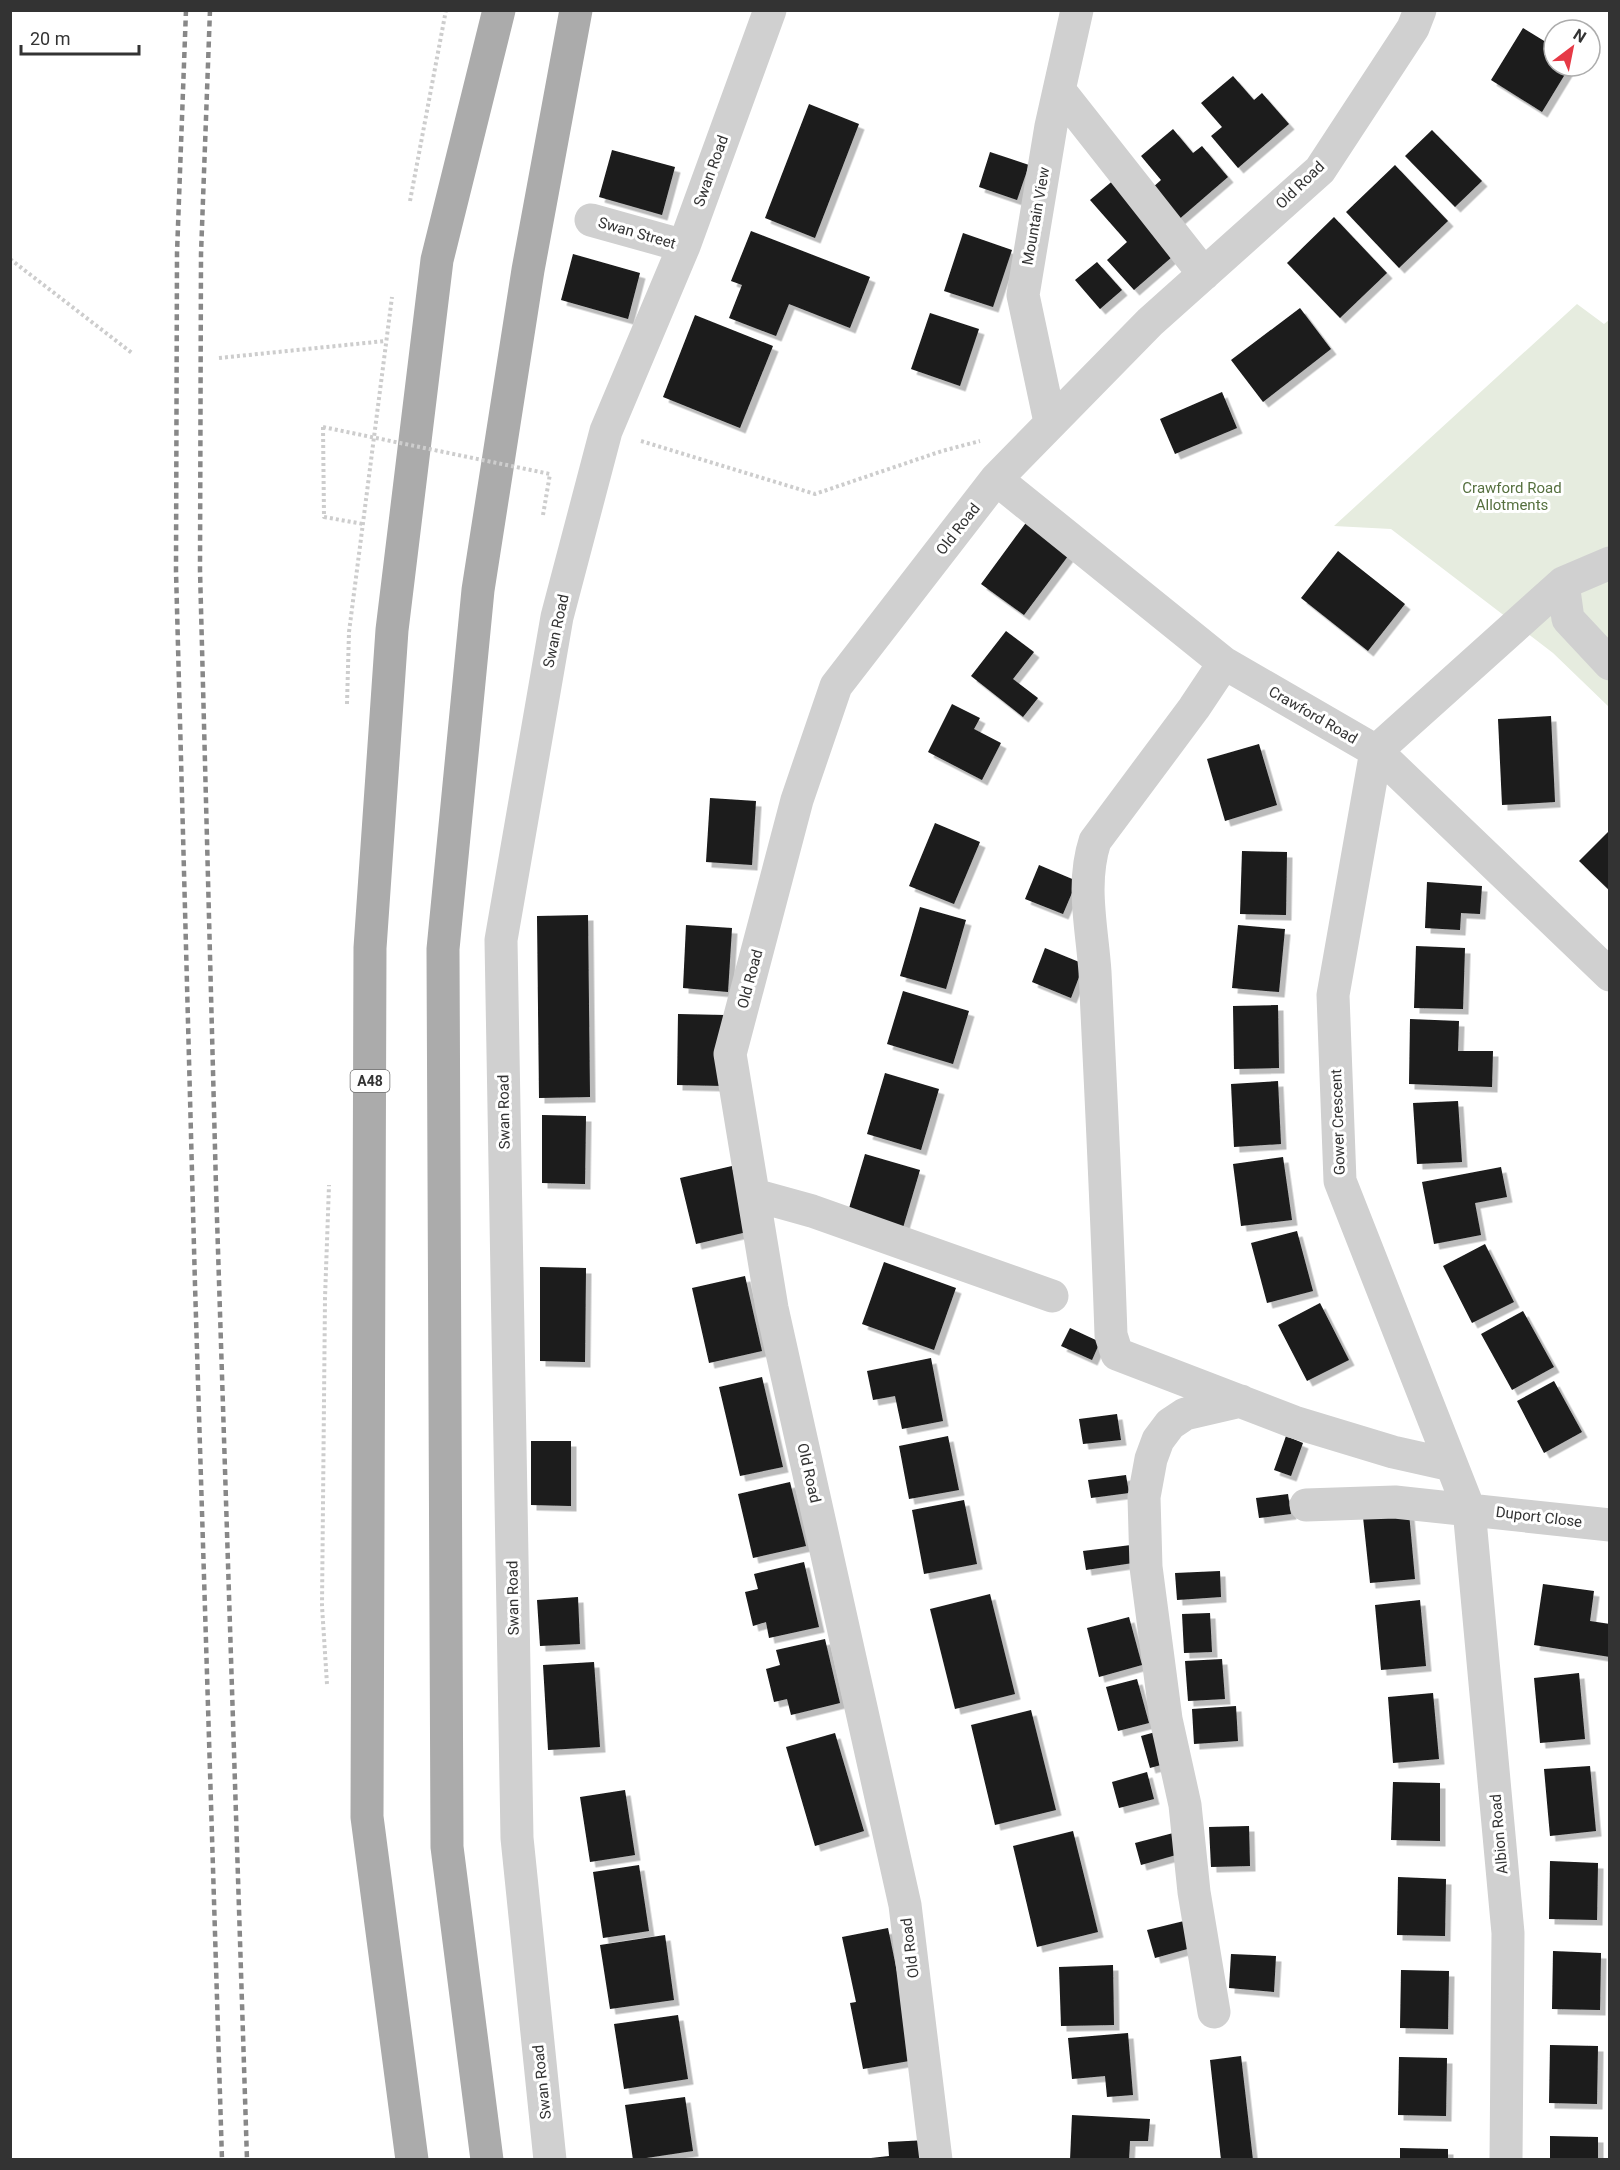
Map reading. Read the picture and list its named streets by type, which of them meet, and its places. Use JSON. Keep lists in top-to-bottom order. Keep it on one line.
{"streets":{"main road":["A48"],"street":["Swan Road","Old Road","Mountain View","Swan Street","Crawford Road","Gower Crescent","Duport Close","Albion Road"]},"crossings":[["Swan Road","Swan Street"],["Old Road","Mountain View"],["Old Road","Crawford Road"],["Crawford Road","Gower Crescent"],["Gower Crescent","Duport Close"],["Gower Crescent","Albion Road"],["Duport Close","Albion Road"]],"parks":["Crawford Road Allotments"],"scale_bar":"20 m","north":"top right"}
